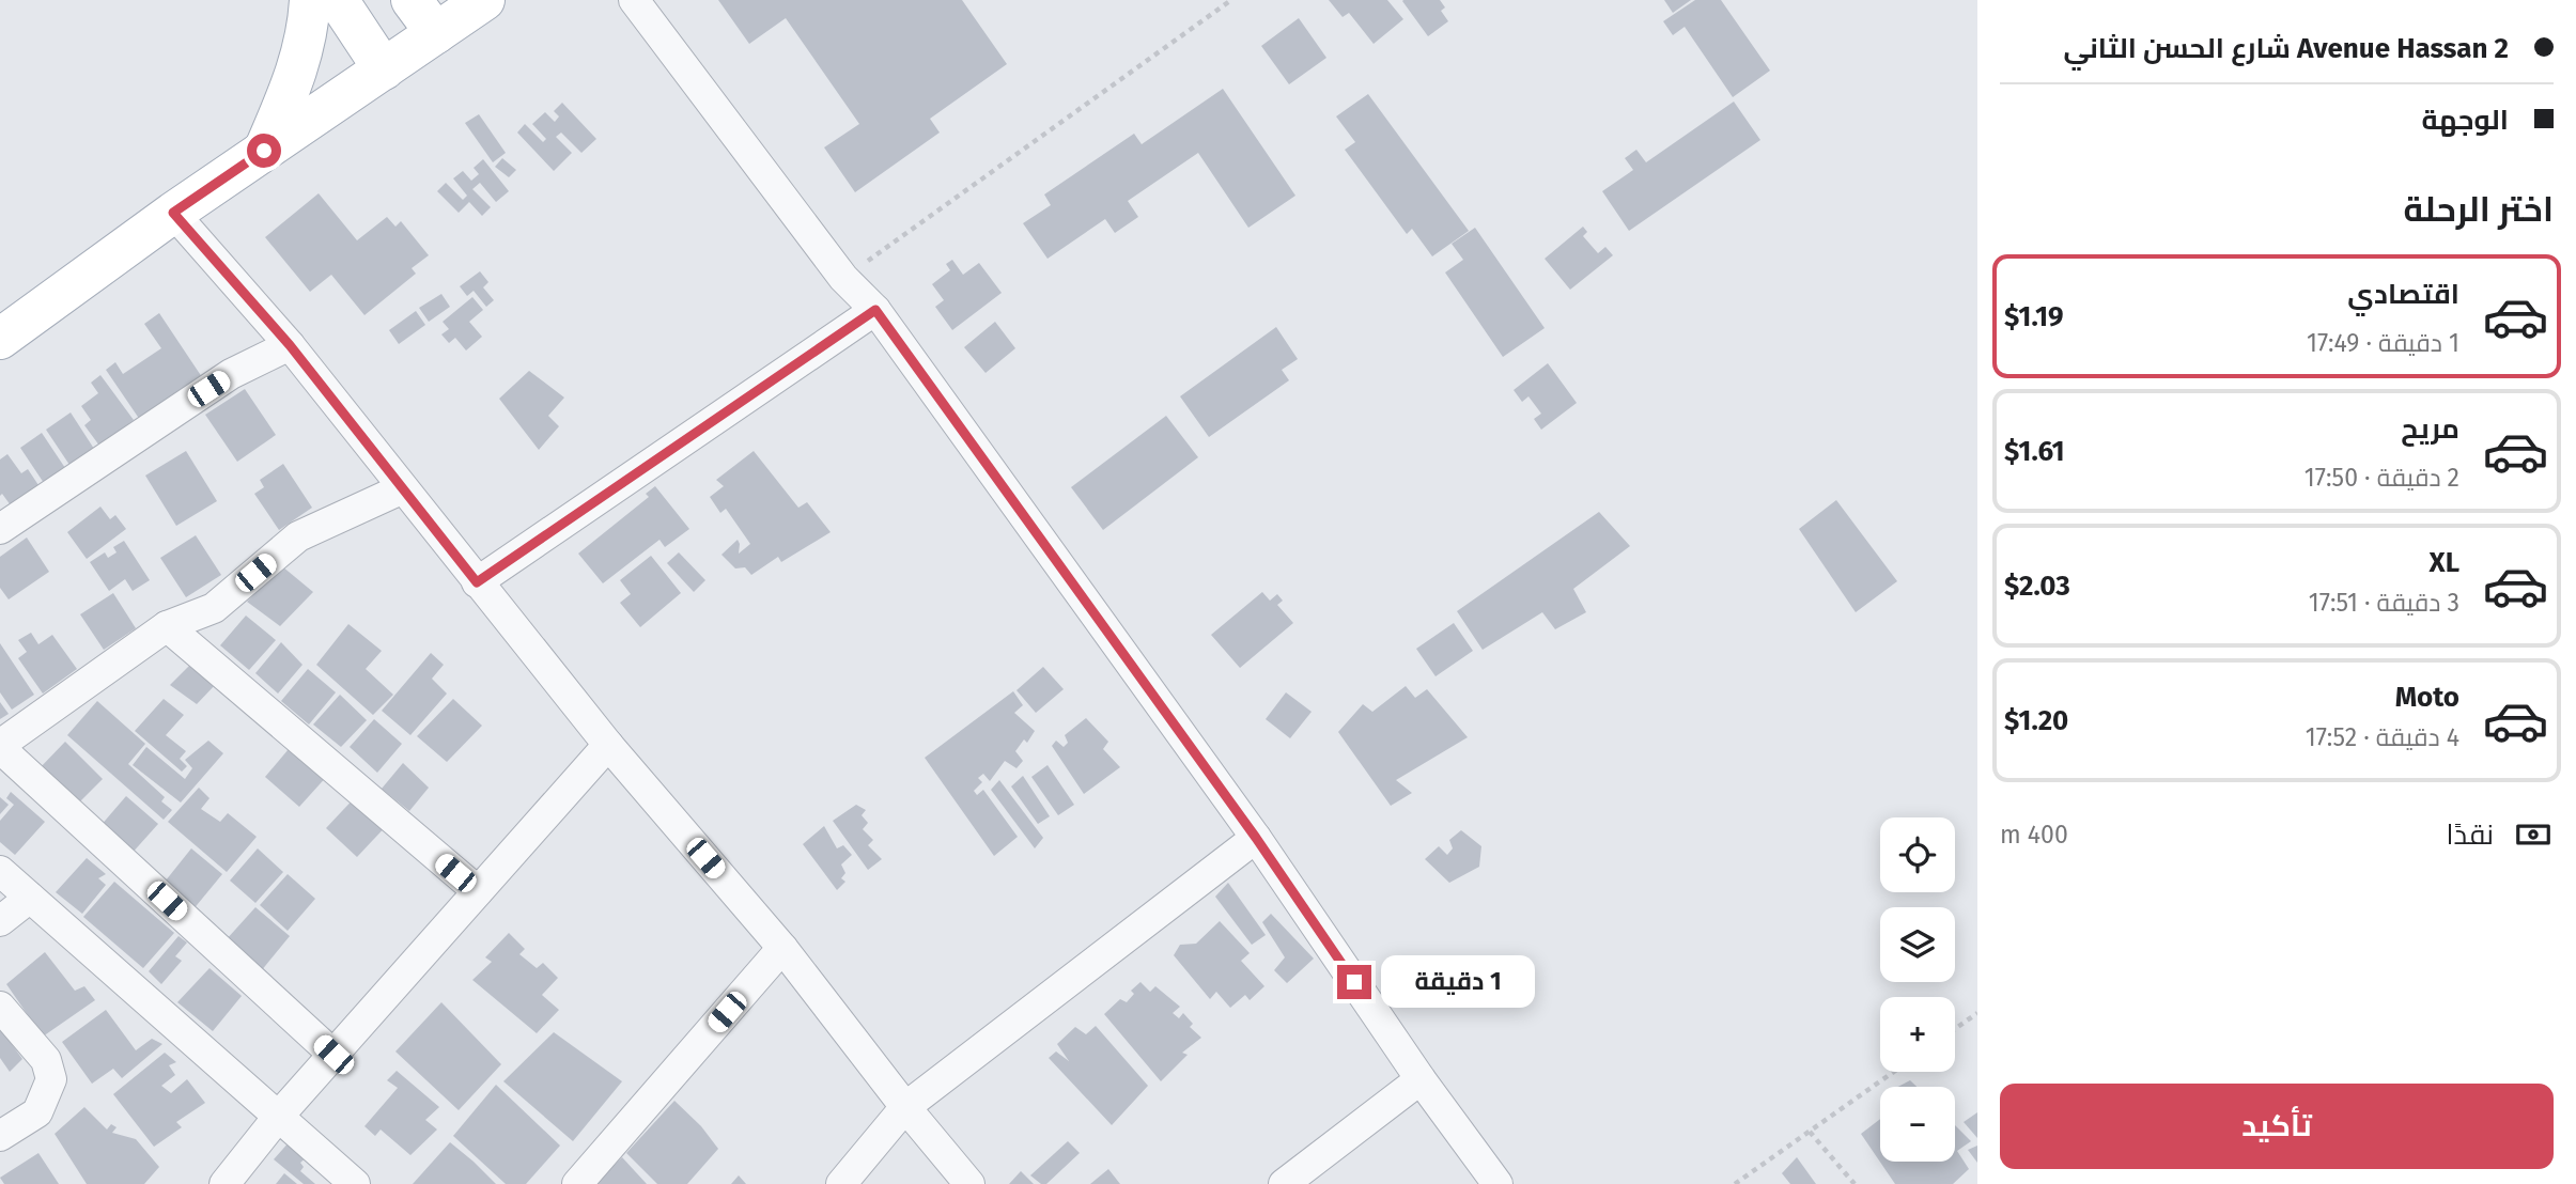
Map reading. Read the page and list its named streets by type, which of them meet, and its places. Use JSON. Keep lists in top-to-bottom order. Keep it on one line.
{"page":{"banner":["Avenue Hassan 2 شارع الحسن الثاني","الوجهة"],"heading":"اختر الرحلة","list":[{"name":"اقتصادي","note":"1 دقيقة · 17:49","value":"$1.19"},{"name":"مريح","note":"2 دقيقة · 17:50","value":"$1.61"},{"name":"XL","note":"3 دقيقة · 17:51","value":"$2.03"},{"name":"Moto","note":"4 دقيقة · 17:52","value":"$1.20"}],"pay":["نقدًا","400 m"],"map_buttons":["+","−"],"bubble":"1 دقيقة","buttons":"تأكيد"}}
